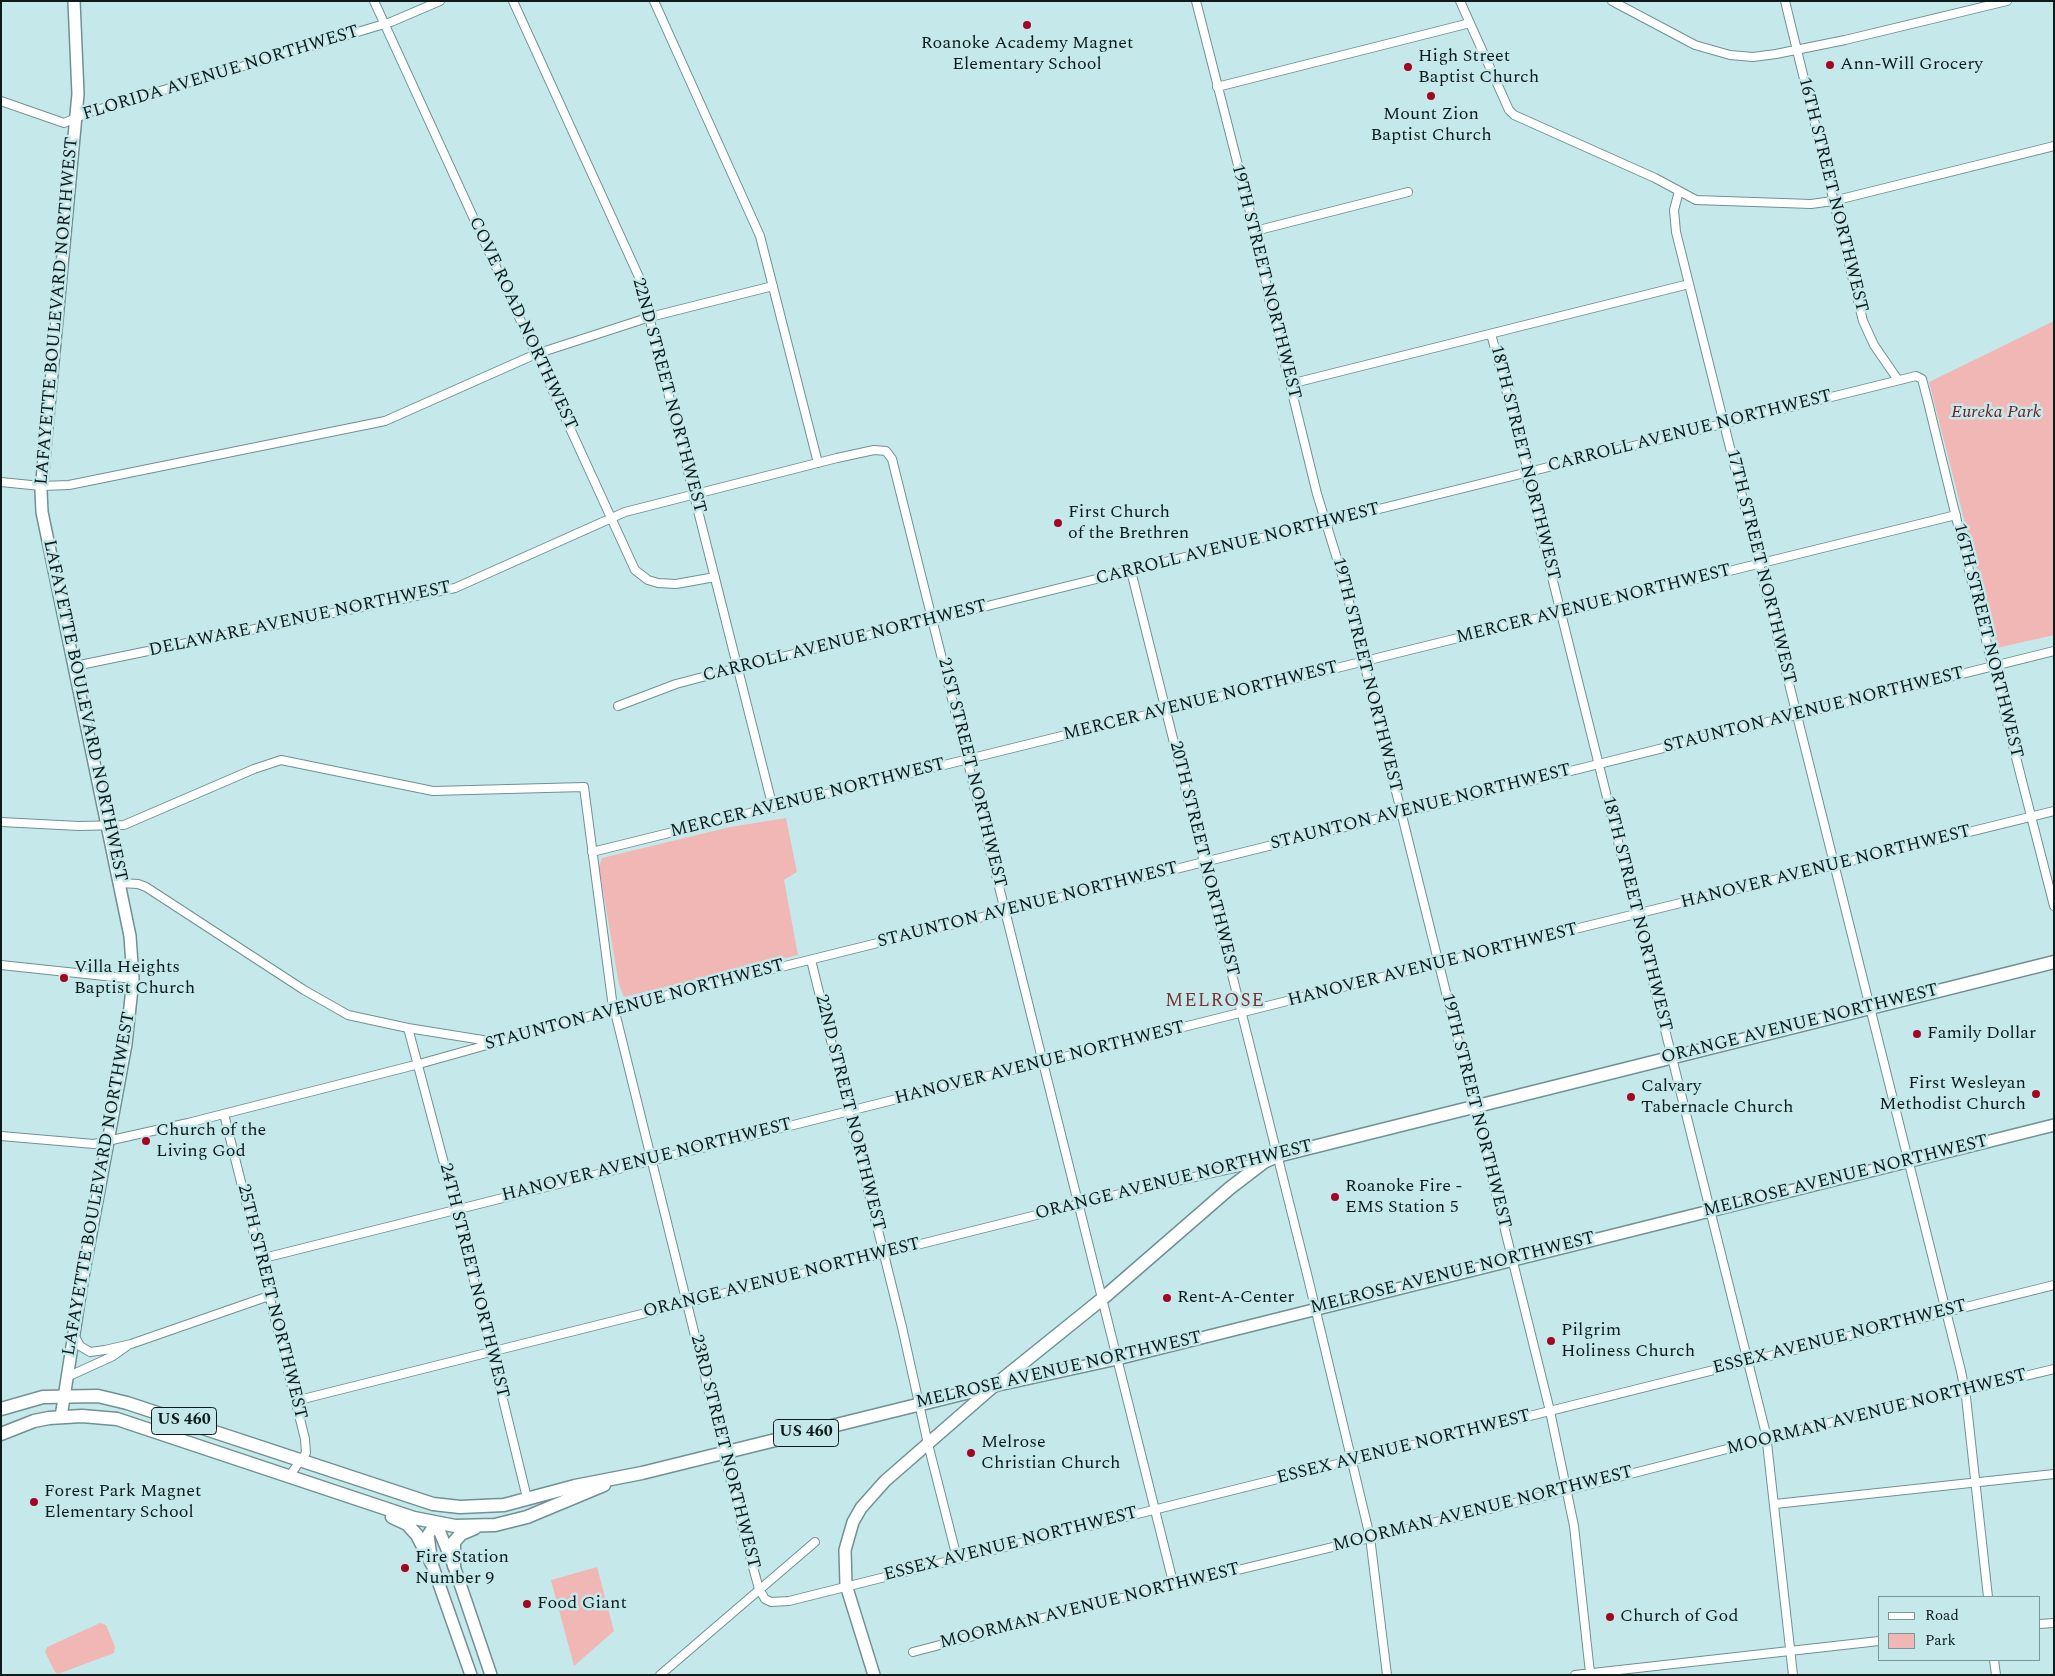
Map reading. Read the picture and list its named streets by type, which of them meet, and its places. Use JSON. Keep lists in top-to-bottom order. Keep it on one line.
{"streets":{"main road":["LAFAYETTE BOULEVARD NORTHWEST","ORANGE AVENUE NORTHWEST","MELROSE AVENUE NORTHWEST","US 460"],"street":["FLORIDA AVENUE NORTHWEST","16TH STREET NORTHWEST","19TH STREET NORTHWEST","COVE ROAD NORTHWEST","22ND STREET NORTHWEST","CARROLL AVENUE NORTHWEST","18TH STREET NORTHWEST","17TH STREET NORTHWEST","MERCER AVENUE NORTHWEST","DELAWARE AVENUE NORTHWEST","STAUNTON AVENUE NORTHWEST","21ST STREET NORTHWEST","20TH STREET NORTHWEST","HANOVER AVENUE NORTHWEST","24TH STREET NORTHWEST","25TH STREET NORTHWEST","ESSEX AVENUE NORTHWEST","MOORMAN AVENUE NORTHWEST","23RD STREET NORTHWEST"]},"crossings":[["FLORIDA AVENUE NORTHWEST","LAFAYETTE BOULEVARD NORTHWEST"],["FLORIDA AVENUE NORTHWEST","COVE ROAD NORTHWEST"],["16TH STREET NORTHWEST","CARROLL AVENUE NORTHWEST"],["16TH STREET NORTHWEST","MERCER AVENUE NORTHWEST"],["16TH STREET NORTHWEST","STAUNTON AVENUE NORTHWEST"],["16TH STREET NORTHWEST","HANOVER AVENUE NORTHWEST"],["19TH STREET NORTHWEST","CARROLL AVENUE NORTHWEST"],["19TH STREET NORTHWEST","MERCER AVENUE NORTHWEST"],["19TH STREET NORTHWEST","STAUNTON AVENUE NORTHWEST"],["19TH STREET NORTHWEST","HANOVER AVENUE NORTHWEST"],["19TH STREET NORTHWEST","ORANGE AVENUE NORTHWEST"],["19TH STREET NORTHWEST","MELROSE AVENUE NORTHWEST"],["19TH STREET NORTHWEST","ESSEX AVENUE NORTHWEST"],["19TH STREET NORTHWEST","MOORMAN AVENUE NORTHWEST"],["LAFAYETTE BOULEVARD NORTHWEST","DELAWARE AVENUE NORTHWEST"],["LAFAYETTE BOULEVARD NORTHWEST","STAUNTON AVENUE NORTHWEST"],["LAFAYETTE BOULEVARD NORTHWEST","MELROSE AVENUE NORTHWEST"],["LAFAYETTE BOULEVARD NORTHWEST","23RD STREET NORTHWEST"],["COVE ROAD NORTHWEST","22ND STREET NORTHWEST"],["COVE ROAD NORTHWEST","DELAWARE AVENUE NORTHWEST"],["22ND STREET NORTHWEST","CARROLL AVENUE NORTHWEST"],["22ND STREET NORTHWEST","MERCER AVENUE NORTHWEST"],["22ND STREET NORTHWEST","DELAWARE AVENUE NORTHWEST"],["22ND STREET NORTHWEST","STAUNTON AVENUE NORTHWEST"],["22ND STREET NORTHWEST","HANOVER AVENUE NORTHWEST"],["22ND STREET NORTHWEST","ORANGE AVENUE NORTHWEST"],["22ND STREET NORTHWEST","MELROSE AVENUE NORTHWEST"],["22ND STREET NORTHWEST","ESSEX AVENUE NORTHWEST"],["CARROLL AVENUE NORTHWEST","18TH STREET NORTHWEST"],["CARROLL AVENUE NORTHWEST","17TH STREET NORTHWEST"],["CARROLL AVENUE NORTHWEST","21ST STREET NORTHWEST"],["CARROLL AVENUE NORTHWEST","20TH STREET NORTHWEST"],["18TH STREET NORTHWEST","MERCER AVENUE NORTHWEST"],["18TH STREET NORTHWEST","STAUNTON AVENUE NORTHWEST"],["18TH STREET NORTHWEST","HANOVER AVENUE NORTHWEST"],["18TH STREET NORTHWEST","ORANGE AVENUE NORTHWEST"],["18TH STREET NORTHWEST","MELROSE AVENUE NORTHWEST"],["18TH STREET NORTHWEST","ESSEX AVENUE NORTHWEST"],["18TH STREET NORTHWEST","MOORMAN AVENUE NORTHWEST"],["17TH STREET NORTHWEST","MERCER AVENUE NORTHWEST"],["17TH STREET NORTHWEST","STAUNTON AVENUE NORTHWEST"],["17TH STREET NORTHWEST","HANOVER AVENUE NORTHWEST"],["17TH STREET NORTHWEST","ORANGE AVENUE NORTHWEST"],["17TH STREET NORTHWEST","MELROSE AVENUE NORTHWEST"],["17TH STREET NORTHWEST","ESSEX AVENUE NORTHWEST"],["17TH STREET NORTHWEST","MOORMAN AVENUE NORTHWEST"],["MERCER AVENUE NORTHWEST","21ST STREET NORTHWEST"],["MERCER AVENUE NORTHWEST","20TH STREET NORTHWEST"],["MERCER AVENUE NORTHWEST","23RD STREET NORTHWEST"],["DELAWARE AVENUE NORTHWEST","21ST STREET NORTHWEST"],["STAUNTON AVENUE NORTHWEST","21ST STREET NORTHWEST"],["STAUNTON AVENUE NORTHWEST","20TH STREET NORTHWEST"],["STAUNTON AVENUE NORTHWEST","24TH STREET NORTHWEST"],["STAUNTON AVENUE NORTHWEST","25TH STREET NORTHWEST"],["STAUNTON AVENUE NORTHWEST","23RD STREET NORTHWEST"],["21ST STREET NORTHWEST","HANOVER AVENUE NORTHWEST"],["21ST STREET NORTHWEST","ORANGE AVENUE NORTHWEST"],["21ST STREET NORTHWEST","MELROSE AVENUE NORTHWEST"],["21ST STREET NORTHWEST","ESSEX AVENUE NORTHWEST"],["21ST STREET NORTHWEST","MOORMAN AVENUE NORTHWEST"],["21ST STREET NORTHWEST","US 460"],["20TH STREET NORTHWEST","HANOVER AVENUE NORTHWEST"],["20TH STREET NORTHWEST","ORANGE AVENUE NORTHWEST"],["20TH STREET NORTHWEST","MELROSE AVENUE NORTHWEST"],["20TH STREET NORTHWEST","ESSEX AVENUE NORTHWEST"],["20TH STREET NORTHWEST","MOORMAN AVENUE NORTHWEST"],["HANOVER AVENUE NORTHWEST","24TH STREET NORTHWEST"],["HANOVER AVENUE NORTHWEST","25TH STREET NORTHWEST"],["HANOVER AVENUE NORTHWEST","23RD STREET NORTHWEST"],["ORANGE AVENUE NORTHWEST","24TH STREET NORTHWEST"],["ORANGE AVENUE NORTHWEST","25TH STREET NORTHWEST"],["ORANGE AVENUE NORTHWEST","US 460"],["ORANGE AVENUE NORTHWEST","23RD STREET NORTHWEST"],["MELROSE AVENUE NORTHWEST","24TH STREET NORTHWEST"],["MELROSE AVENUE NORTHWEST","25TH STREET NORTHWEST"],["MELROSE AVENUE NORTHWEST","US 460"],["MELROSE AVENUE NORTHWEST","23RD STREET NORTHWEST"],["ESSEX AVENUE NORTHWEST","23RD STREET NORTHWEST"]],"districts":["MELROSE"],"parks":["Eureka Park"],"places":["Roanoke Academy Magnet Elementary School","Ann-Will Grocery","High Street Baptist Church","Mount Zion Baptist Church","First Church of the Brethren","Villa Heights Baptist Church","Family Dollar","First Wesleyan Methodist Church","Calvary Tabernacle Church","Church of the Living God","Roanoke Fire - EMS Station 5","Rent-A-Center","Pilgrim Holiness Church","Melrose Christian Church","Forest Park Magnet Elementary School","Fire Station Number 9","Food Giant","Church of God"],"legend":["Road","Park"]}
